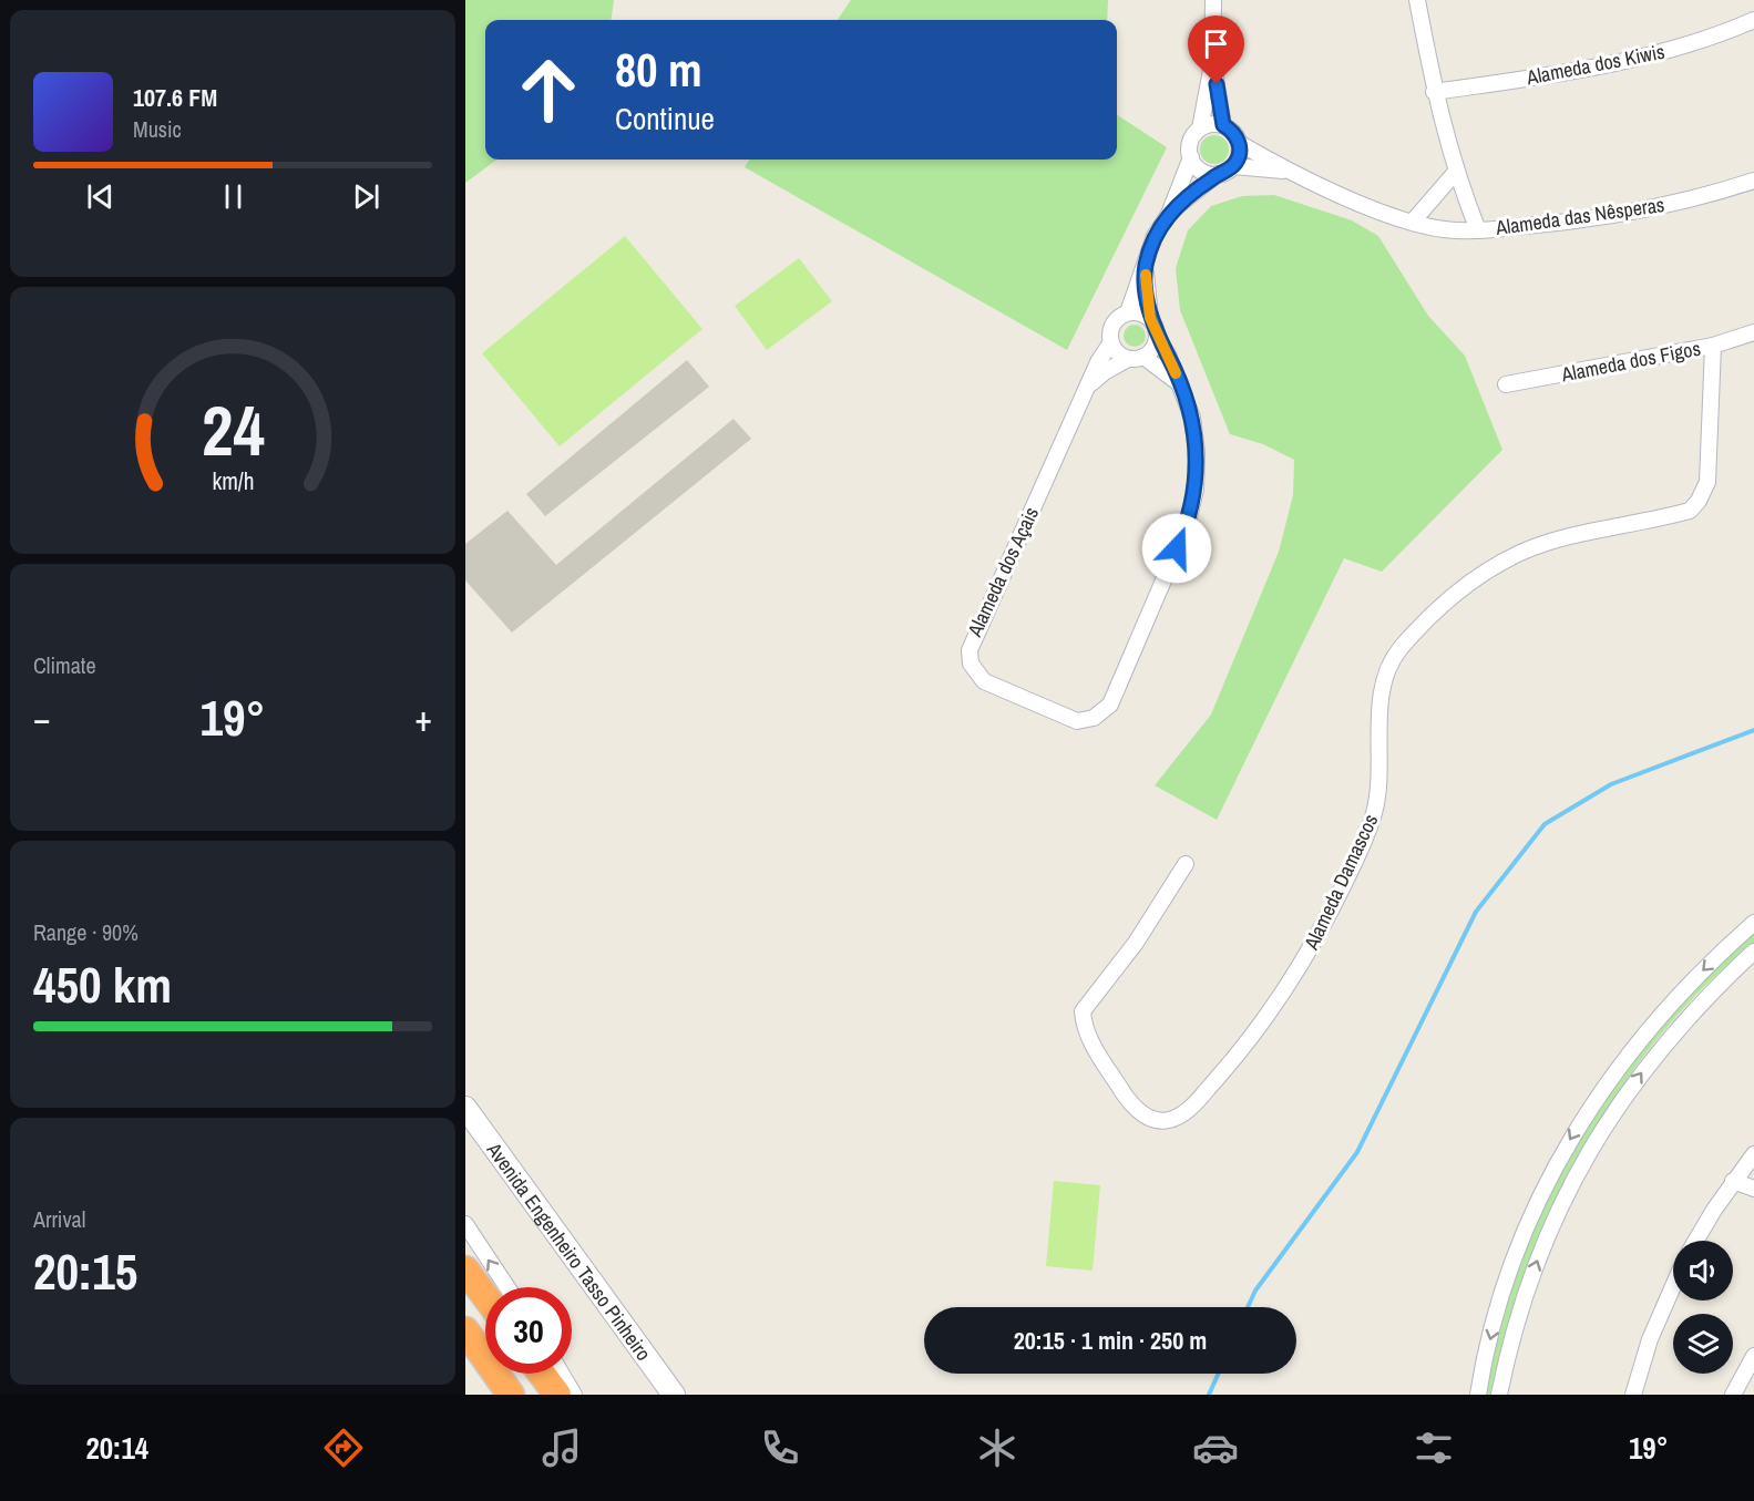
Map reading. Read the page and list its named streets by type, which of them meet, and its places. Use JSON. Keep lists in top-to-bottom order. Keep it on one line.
{"streets":{"main road":["Avenida Engenheiro Tasso Pinheiro"],"street":["Alameda dos Kiwis","Alameda das Nêsperas","Alameda dos Figos","Alameda dos Açais","Alameda Damascos"]},"crossings":[["Alameda dos Figos","Alameda Damascos"]],"page":{"turn":["80 m","Continue"],"song":["107.6 FM","Music"],"tile":["Climate",["Range · 90%","450 km"],["Arrival","20:15"]],"heat":["−","19°","+"],"limit":"30","trip":"20:15 · 1 min · 250 m","tabs":["20:14","19°"],"gauge":["24","km/h"]}}
